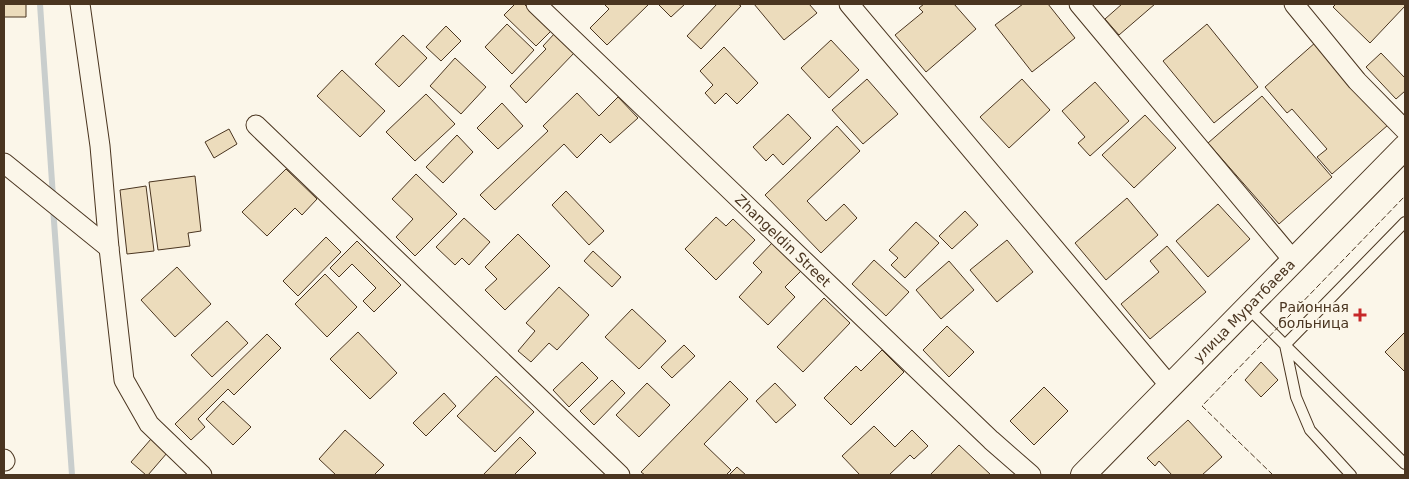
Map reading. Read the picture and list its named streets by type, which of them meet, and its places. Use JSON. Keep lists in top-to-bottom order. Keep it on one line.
{"streets":{"street":["Zhangeldin Street","улица Муратбаева"]},"places":{"health":["Районная больница"]}}
